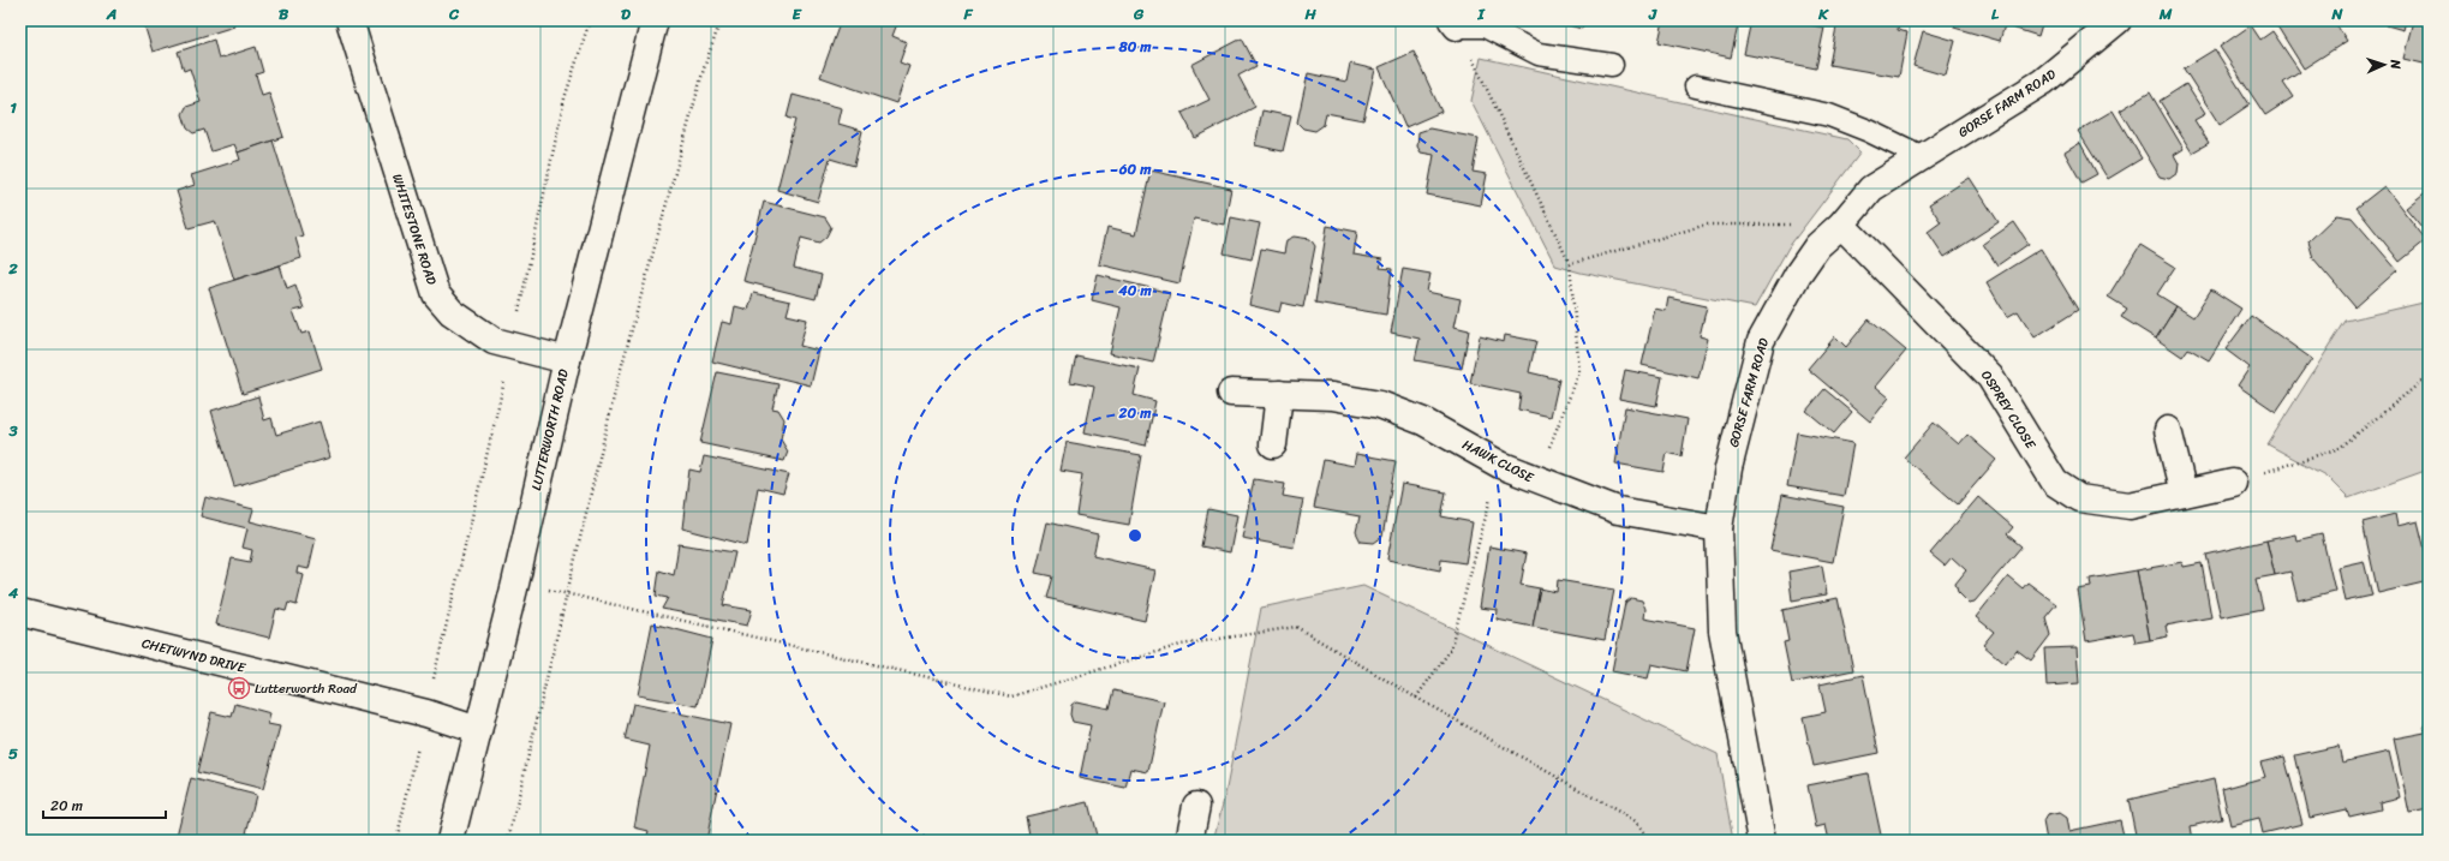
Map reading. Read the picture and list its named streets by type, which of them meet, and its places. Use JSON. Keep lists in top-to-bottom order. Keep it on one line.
{"streets":{"street":["GORSE FARM ROAD","WHITESTONE ROAD","OSPREY CLOSE","LUTTERWORTH ROAD","HAWK CLOSE","CHETWYND DRIVE"]},"crossings":[["GORSE FARM ROAD","OSPREY CLOSE"],["GORSE FARM ROAD","HAWK CLOSE"],["WHITESTONE ROAD","LUTTERWORTH ROAD"],["LUTTERWORTH ROAD","CHETWYND DRIVE"]],"places":{"bus stop":["Lutterworth Road"]},"scale_bar":"20 m","north":"right","grid":{"columns":["A","B","C","D","E","F","G","H","I","J","K","L","M","N"],"rows":["1","2","3","4","5"]},"rings":["80 m","60 m","40 m","20 m"]}
